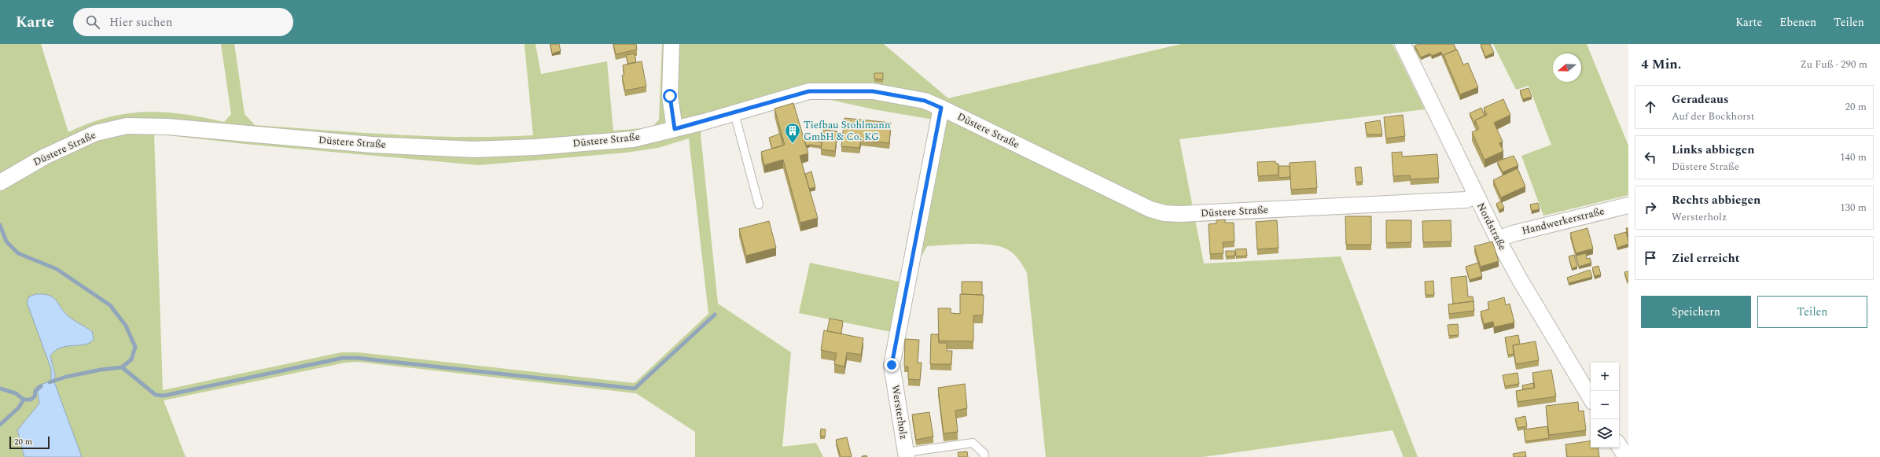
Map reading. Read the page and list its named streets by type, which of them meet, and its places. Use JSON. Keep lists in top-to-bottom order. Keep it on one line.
{"streets":{"street":["Düstere Straße","Handwerkerstraße","Nordstraße","Wersterholz"]},"crossings":[["Düstere Straße","Nordstraße"],["Düstere Straße","Wersterholz"],["Handwerkerstraße","Nordstraße"]],"places":{"building":["Tiefbau Stohlmann GmbH & Co. KG"]},"scale_bar":"20 m","north":"left","page":{"header":"Karte","search":"Hier suchen","nav":["Karte","Ebenen","Teilen"],"heading":["4 Min.","Zu Fuß · 290 m"],"list":[["Geradeaus","Auf der Bockhorst","20 m"],["Links abbiegen","Düstere Straße","140 m"],["Rechts abbiegen","Wersterholz","130 m"],"Ziel erreicht"],"buttons":["Speichern","Teilen"],"map_buttons":["+","−"],"scale":"20 m"}}
